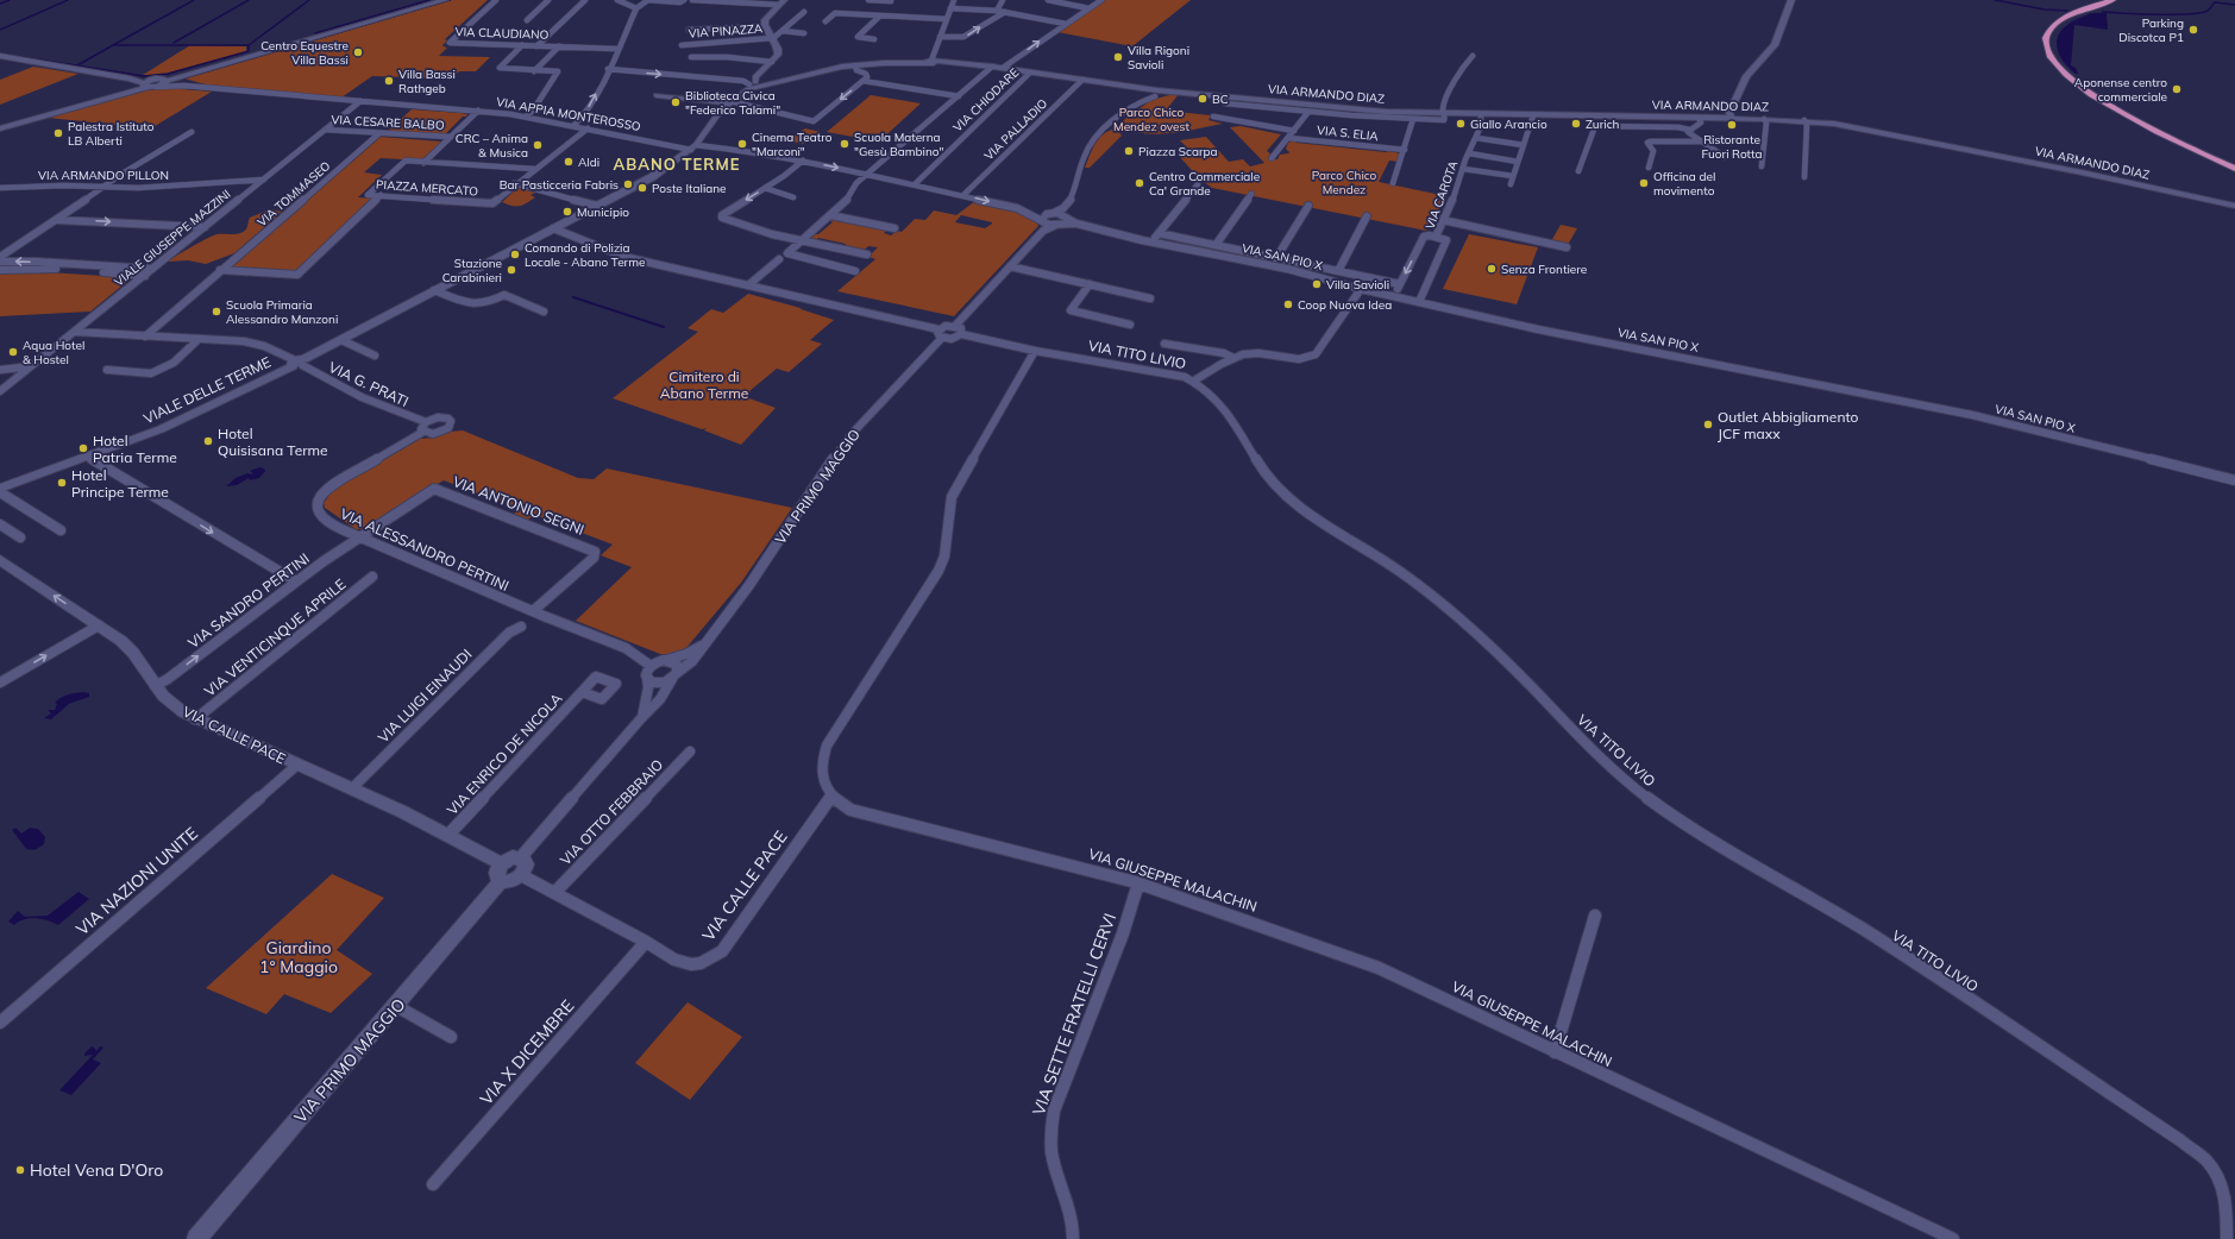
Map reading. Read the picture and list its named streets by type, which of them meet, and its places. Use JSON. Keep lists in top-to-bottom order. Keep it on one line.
{"streets":{"street":["VIA PINAZZA","VIA CLAUDIANO","VIA ARMANDO DIAZ","VIA CHIODARE","VIA APPIA MONTEROSSO","VIA CESARE BALBO","VIA PALLADIO","VIA S. ELIA","VIA ARMANDO PILLON","PIAZZA MERCATO","VIA TOMMASEO","VIA CAROTA","VIALE GIUSEPPE MAZZINI","VIA SAN PIO X","VIA TITO LIVIO","VIA G. PRATI","VIALE DELLE TERME","VIA PRIMO MAGGIO","VIA ANTONIO SEGNI","VIA ALESSANDRO PERTINI","VIA SANDRO PERTINI","VIA VENTICINQUE APRILE","VIA LUIGI EINAUDI","VIA CALLE PACE","VIA ENRICO DE NICOLA","VIA OTTO FEBBRAIO","VIA GIUSEPPE MALACHIN","VIA NAZIONI UNITE","VIA SETTE FRATELLI CERVI","VIA X DICEMBRE"]},"crossings":[["VIA ARMANDO DIAZ","VIA CHIODARE"],["VIA ARMANDO DIAZ","VIA PALLADIO"],["VIA ARMANDO DIAZ","VIA CAROTA"],["VIA APPIA MONTEROSSO","PIAZZA MERCATO"],["VIA APPIA MONTEROSSO","VIALE GIUSEPPE MAZZINI"],["VIA APPIA MONTEROSSO","VIALE DELLE TERME"],["VIA CESARE BALBO","VIA TOMMASEO"],["VIA CESARE BALBO","VIALE GIUSEPPE MAZZINI"],["VIA ARMANDO PILLON","VIALE GIUSEPPE MAZZINI"],["VIA TOMMASEO","VIA G. PRATI"],["VIA CAROTA","VIA SAN PIO X"],["VIALE GIUSEPPE MAZZINI","VIA G. PRATI"],["VIA G. PRATI","VIALE DELLE TERME"],["VIA PRIMO MAGGIO","VIA ALESSANDRO PERTINI"],["VIA PRIMO MAGGIO","VIA CALLE PACE"],["VIA ANTONIO SEGNI","VIA ALESSANDRO PERTINI"],["VIA ANTONIO SEGNI","VIA SANDRO PERTINI"],["VIA ALESSANDRO PERTINI","VIA SANDRO PERTINI"],["VIA SANDRO PERTINI","VIA CALLE PACE"],["VIA VENTICINQUE APRILE","VIA CALLE PACE"],["VIA LUIGI EINAUDI","VIA CALLE PACE"],["VIA CALLE PACE","VIA ENRICO DE NICOLA"],["VIA CALLE PACE","VIA OTTO FEBBRAIO"],["VIA CALLE PACE","VIA GIUSEPPE MALACHIN"],["VIA CALLE PACE","VIA NAZIONI UNITE"],["VIA CALLE PACE","VIA X DICEMBRE"],["VIA GIUSEPPE MALACHIN","VIA SETTE FRATELLI CERVI"]],"one_way":["VIA SANDRO PERTINI"],"districts":["ABANO TERME"],"parks":["Parco Chico Mendez ovest","Parco Chico Mendez","Cimitero di Abano Terme","Giardino 1° Maggio"],"places":["Parking Discotca P1","Centro Equestre Villa Bassi","Villa Rigoni Savioli","Villa Bassi Rathgeb","Aponense centro commerciale","BC","Biblioteca Civica \"Federico Talami\"","Giallo Arancio","Zurich","Ristorante Fuori Rotta","Palestra Istituto LB Alberti","Cinema Teatro \"Marconi\"","Scuola Materna \"Gesù Bambino\"","CRC – Anima & Musica","Piazza Scarpa","Aldi","Centro Commerciale Ca' Grande","Officina del movimento","Bar Pasticceria Fabris","Poste Italiane","Municipio","Comando di Polizia Locale - Abano Terme","Senza Frontiere","Stazione Carabinieri","Villa Savioli","Coop Nuova Idea","Scuola Primaria Alessandro Manzoni","Aqua Hotel & Hostel","Outlet Abbigliamento JCF maxx","Hotel Quisisana Terme","Hotel Patria Terme","Hotel Principe Terme","Hotel Vena D'Oro"]}
